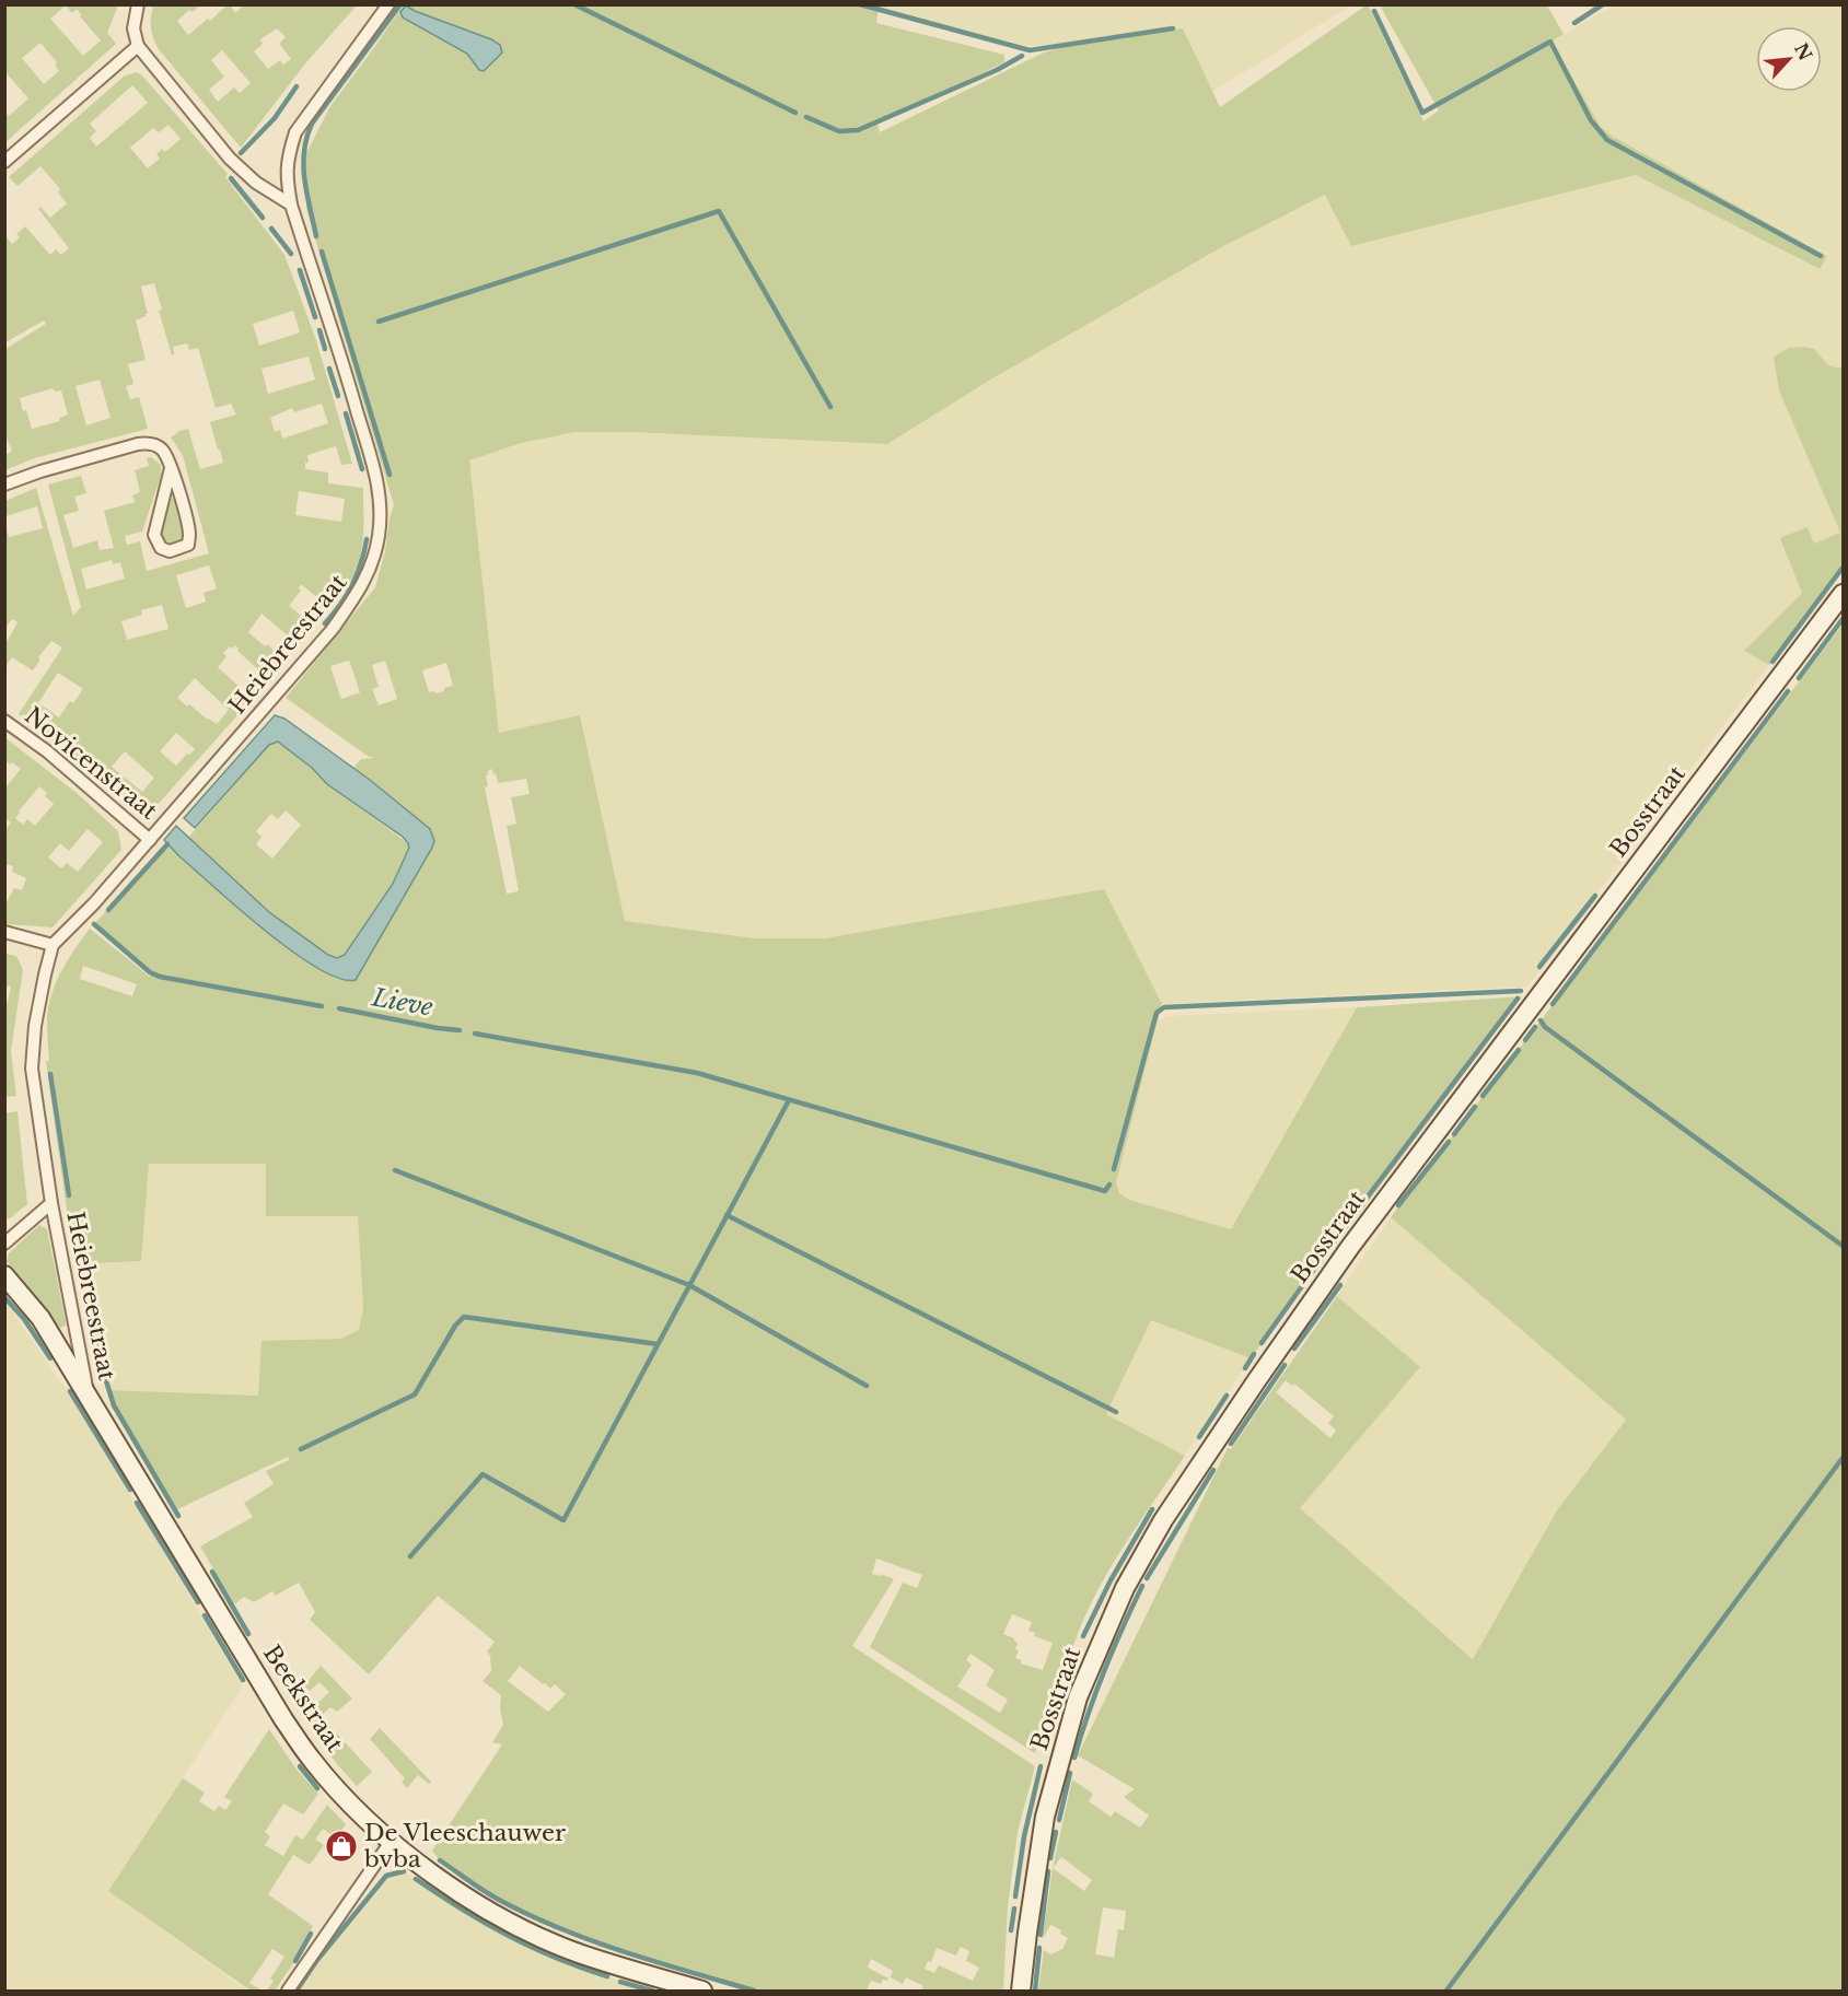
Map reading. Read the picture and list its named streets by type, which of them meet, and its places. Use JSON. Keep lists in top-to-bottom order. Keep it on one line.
{"streets":{"street":["Heiebreestraat","Novicenstraat","Bosstraat","Beekstraat"]},"crossings":[["Heiebreestraat","Novicenstraat"],["Heiebreestraat","Beekstraat"]],"water":["Lieve"],"places":{"shop":["De Vleeschauwer bvba"]},"north":"top right"}
